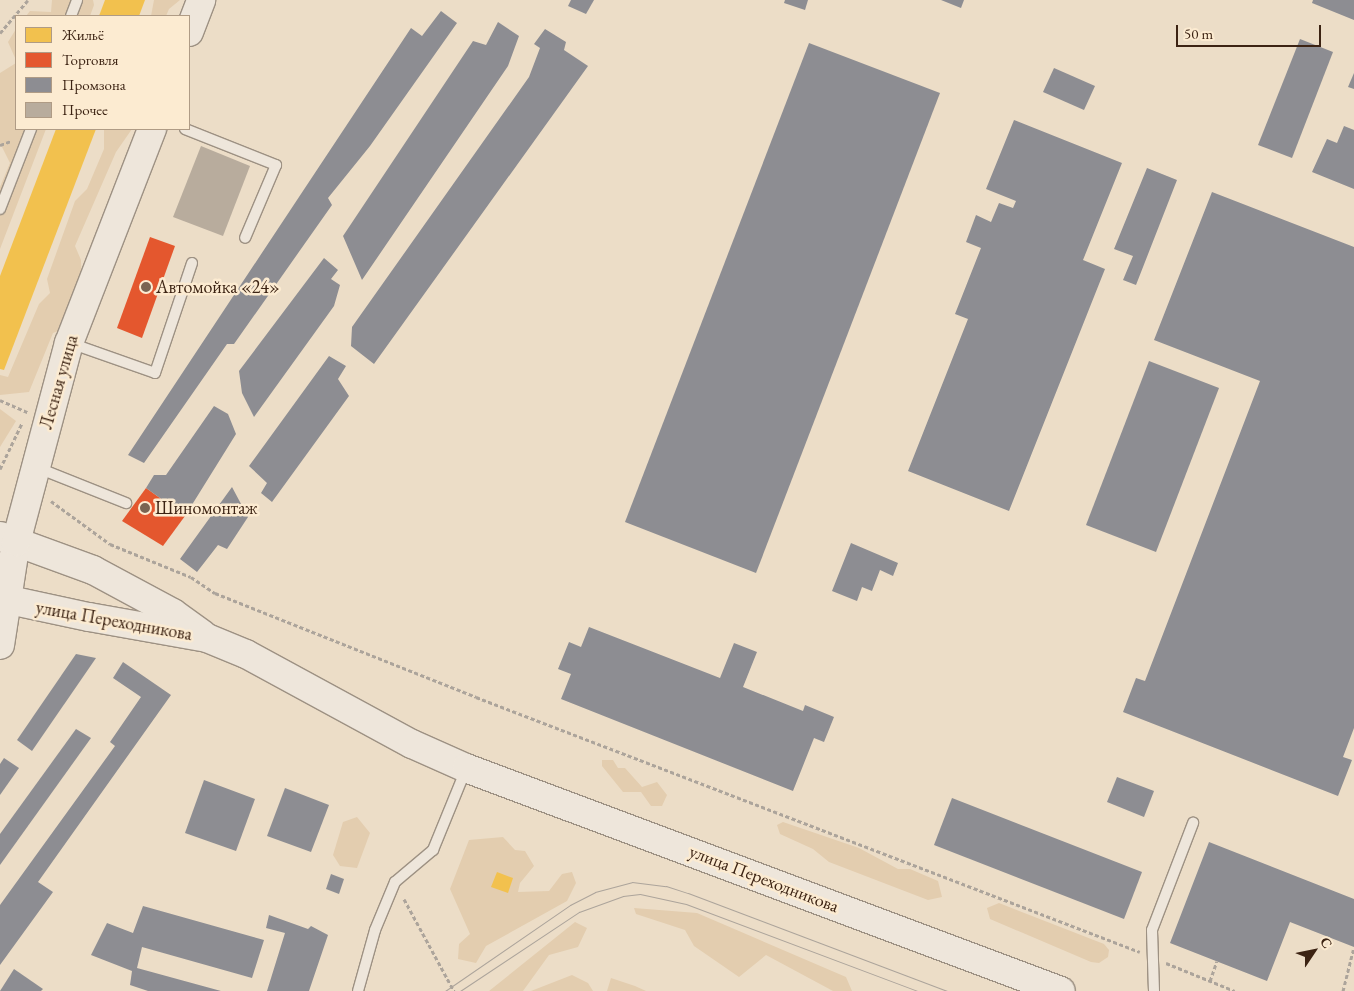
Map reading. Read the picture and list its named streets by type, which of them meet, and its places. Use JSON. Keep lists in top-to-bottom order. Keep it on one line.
{"streets":{"main road":["Лесная улица","улица Переходникова"]},"crossings":[["Лесная улица","улица Переходникова"]],"places":["Автомойка «24»","Шиномонтаж"],"legend":["Жильё","Торговля","Промзона","Прочее"],"scale_bar":"50 m","north":"top right"}
